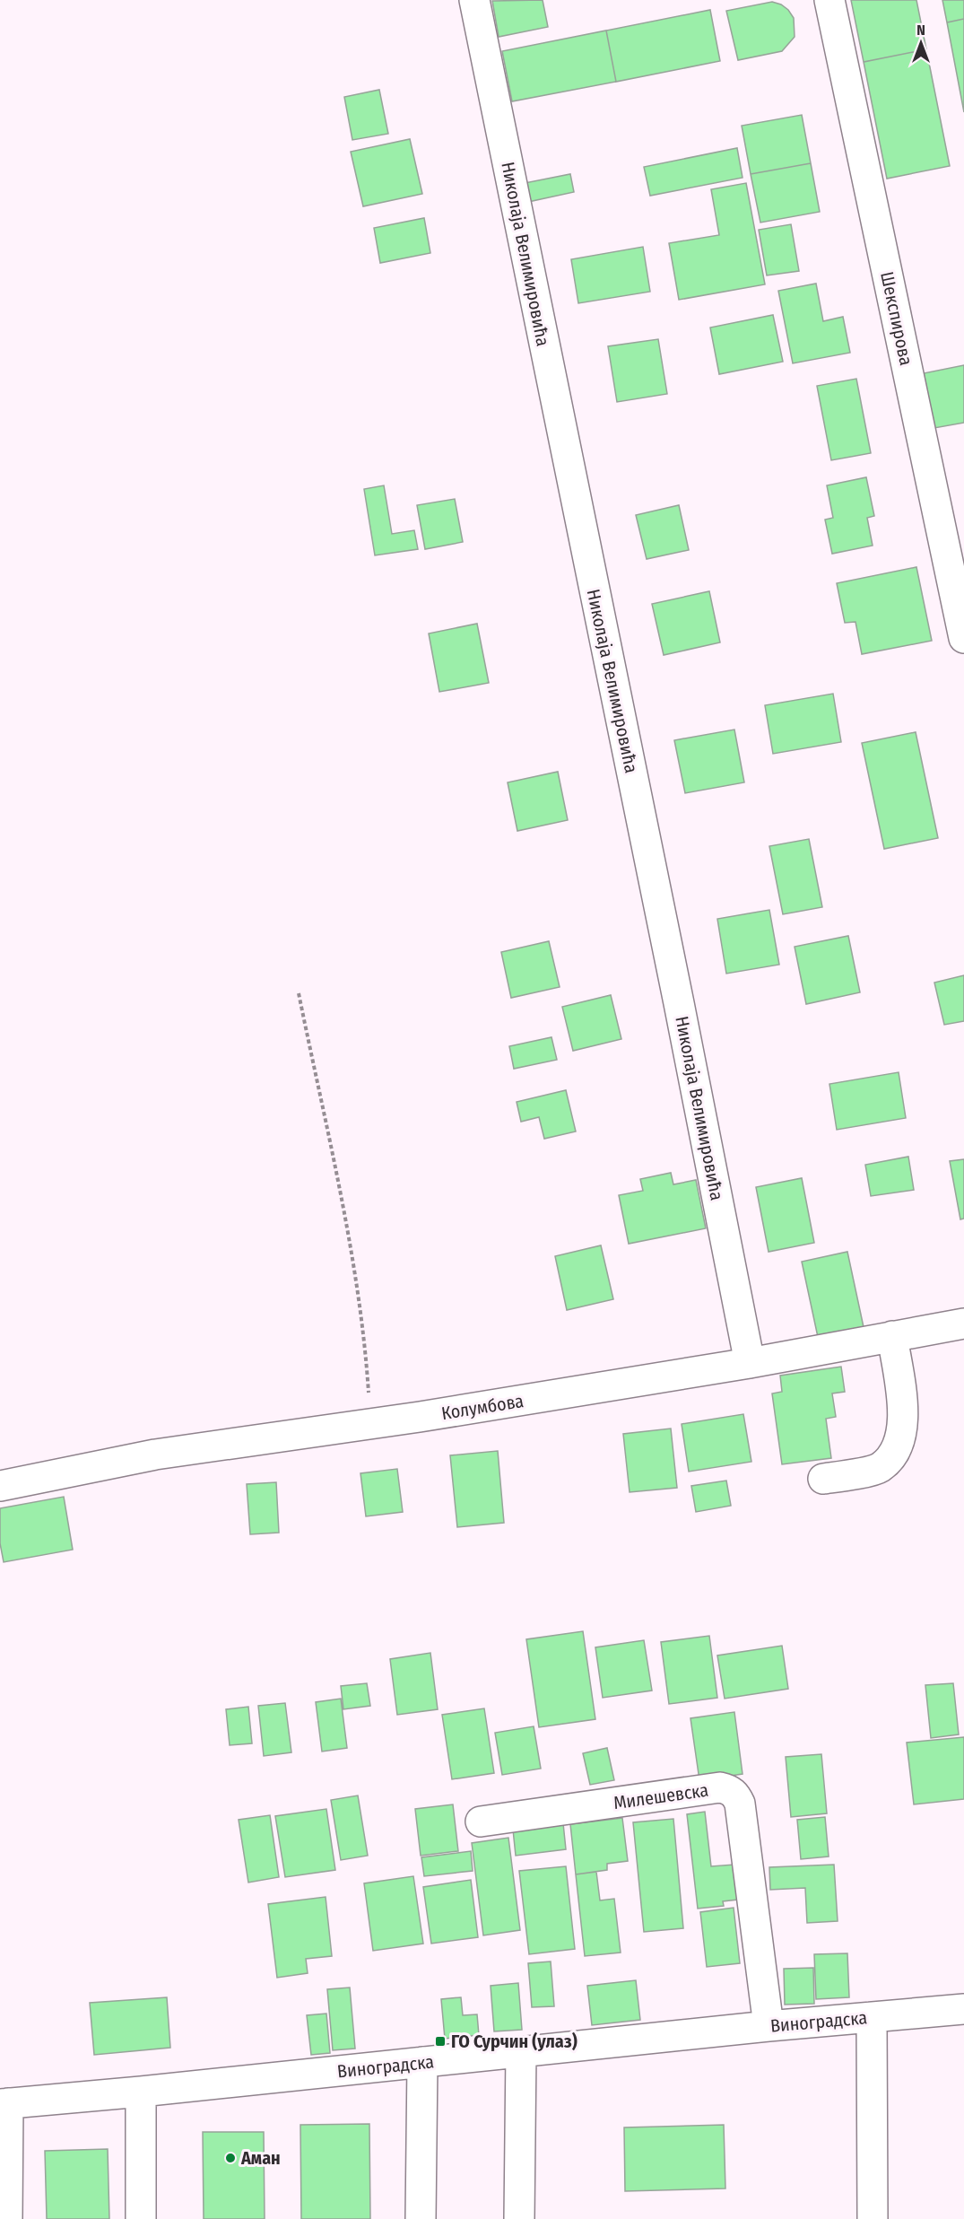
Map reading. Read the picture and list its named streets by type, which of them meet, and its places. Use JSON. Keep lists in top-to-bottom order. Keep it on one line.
{"streets":{"street":["Николаја Велимировића","Шекспирова","Колумбова","Милешевска","Виноградска"]},"crossings":[["Николаја Велимировића","Колумбова"],["Милешевска","Виноградска"]],"places":{"transit":["ГО Сурчин (улаз)"],"other":["Аман"]},"north":"top"}
